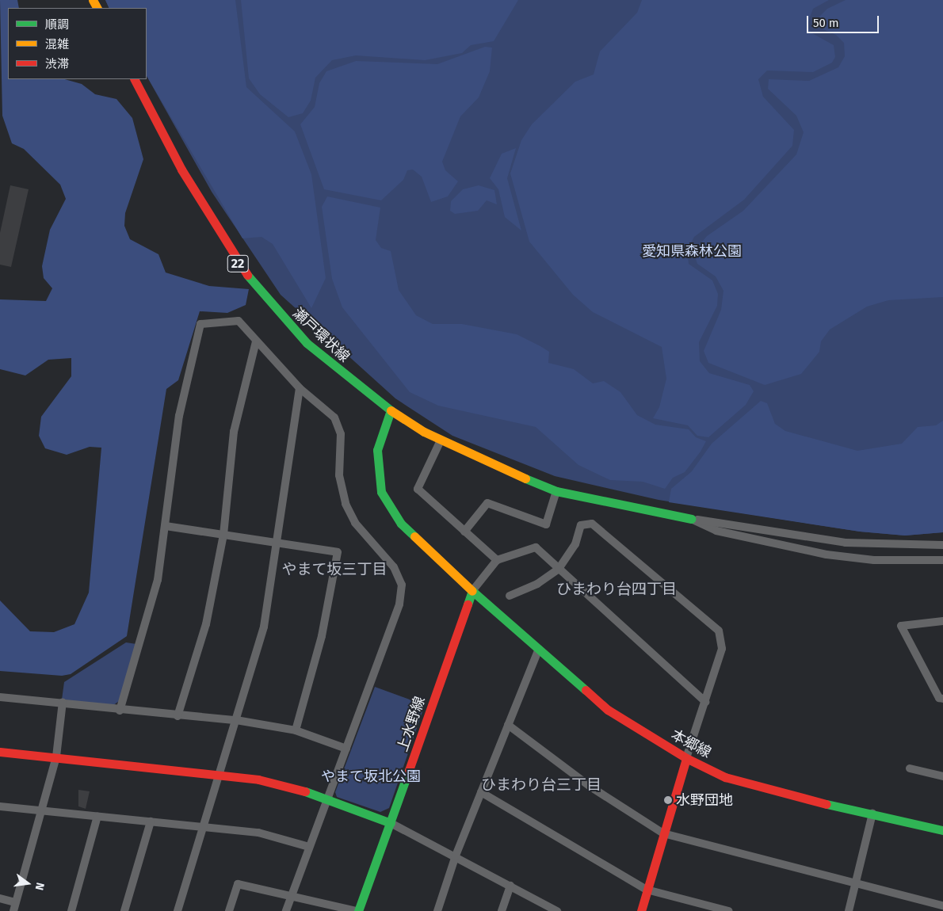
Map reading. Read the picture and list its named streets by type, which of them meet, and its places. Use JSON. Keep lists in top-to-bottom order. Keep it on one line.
{"streets":{"street":["22","瀬戸環状線","上水野線","本郷線"]},"crossings":[["上水野線","本郷線"]],"districts":["やまて坂三丁目","ひまわり台四丁目","ひまわり台三丁目"],"parks":["愛知県森林公園","やまて坂北公園"],"places":["水野団地"],"legend":["順調","混雑","渋滞"],"scale_bar":"50 m","north":"right"}
